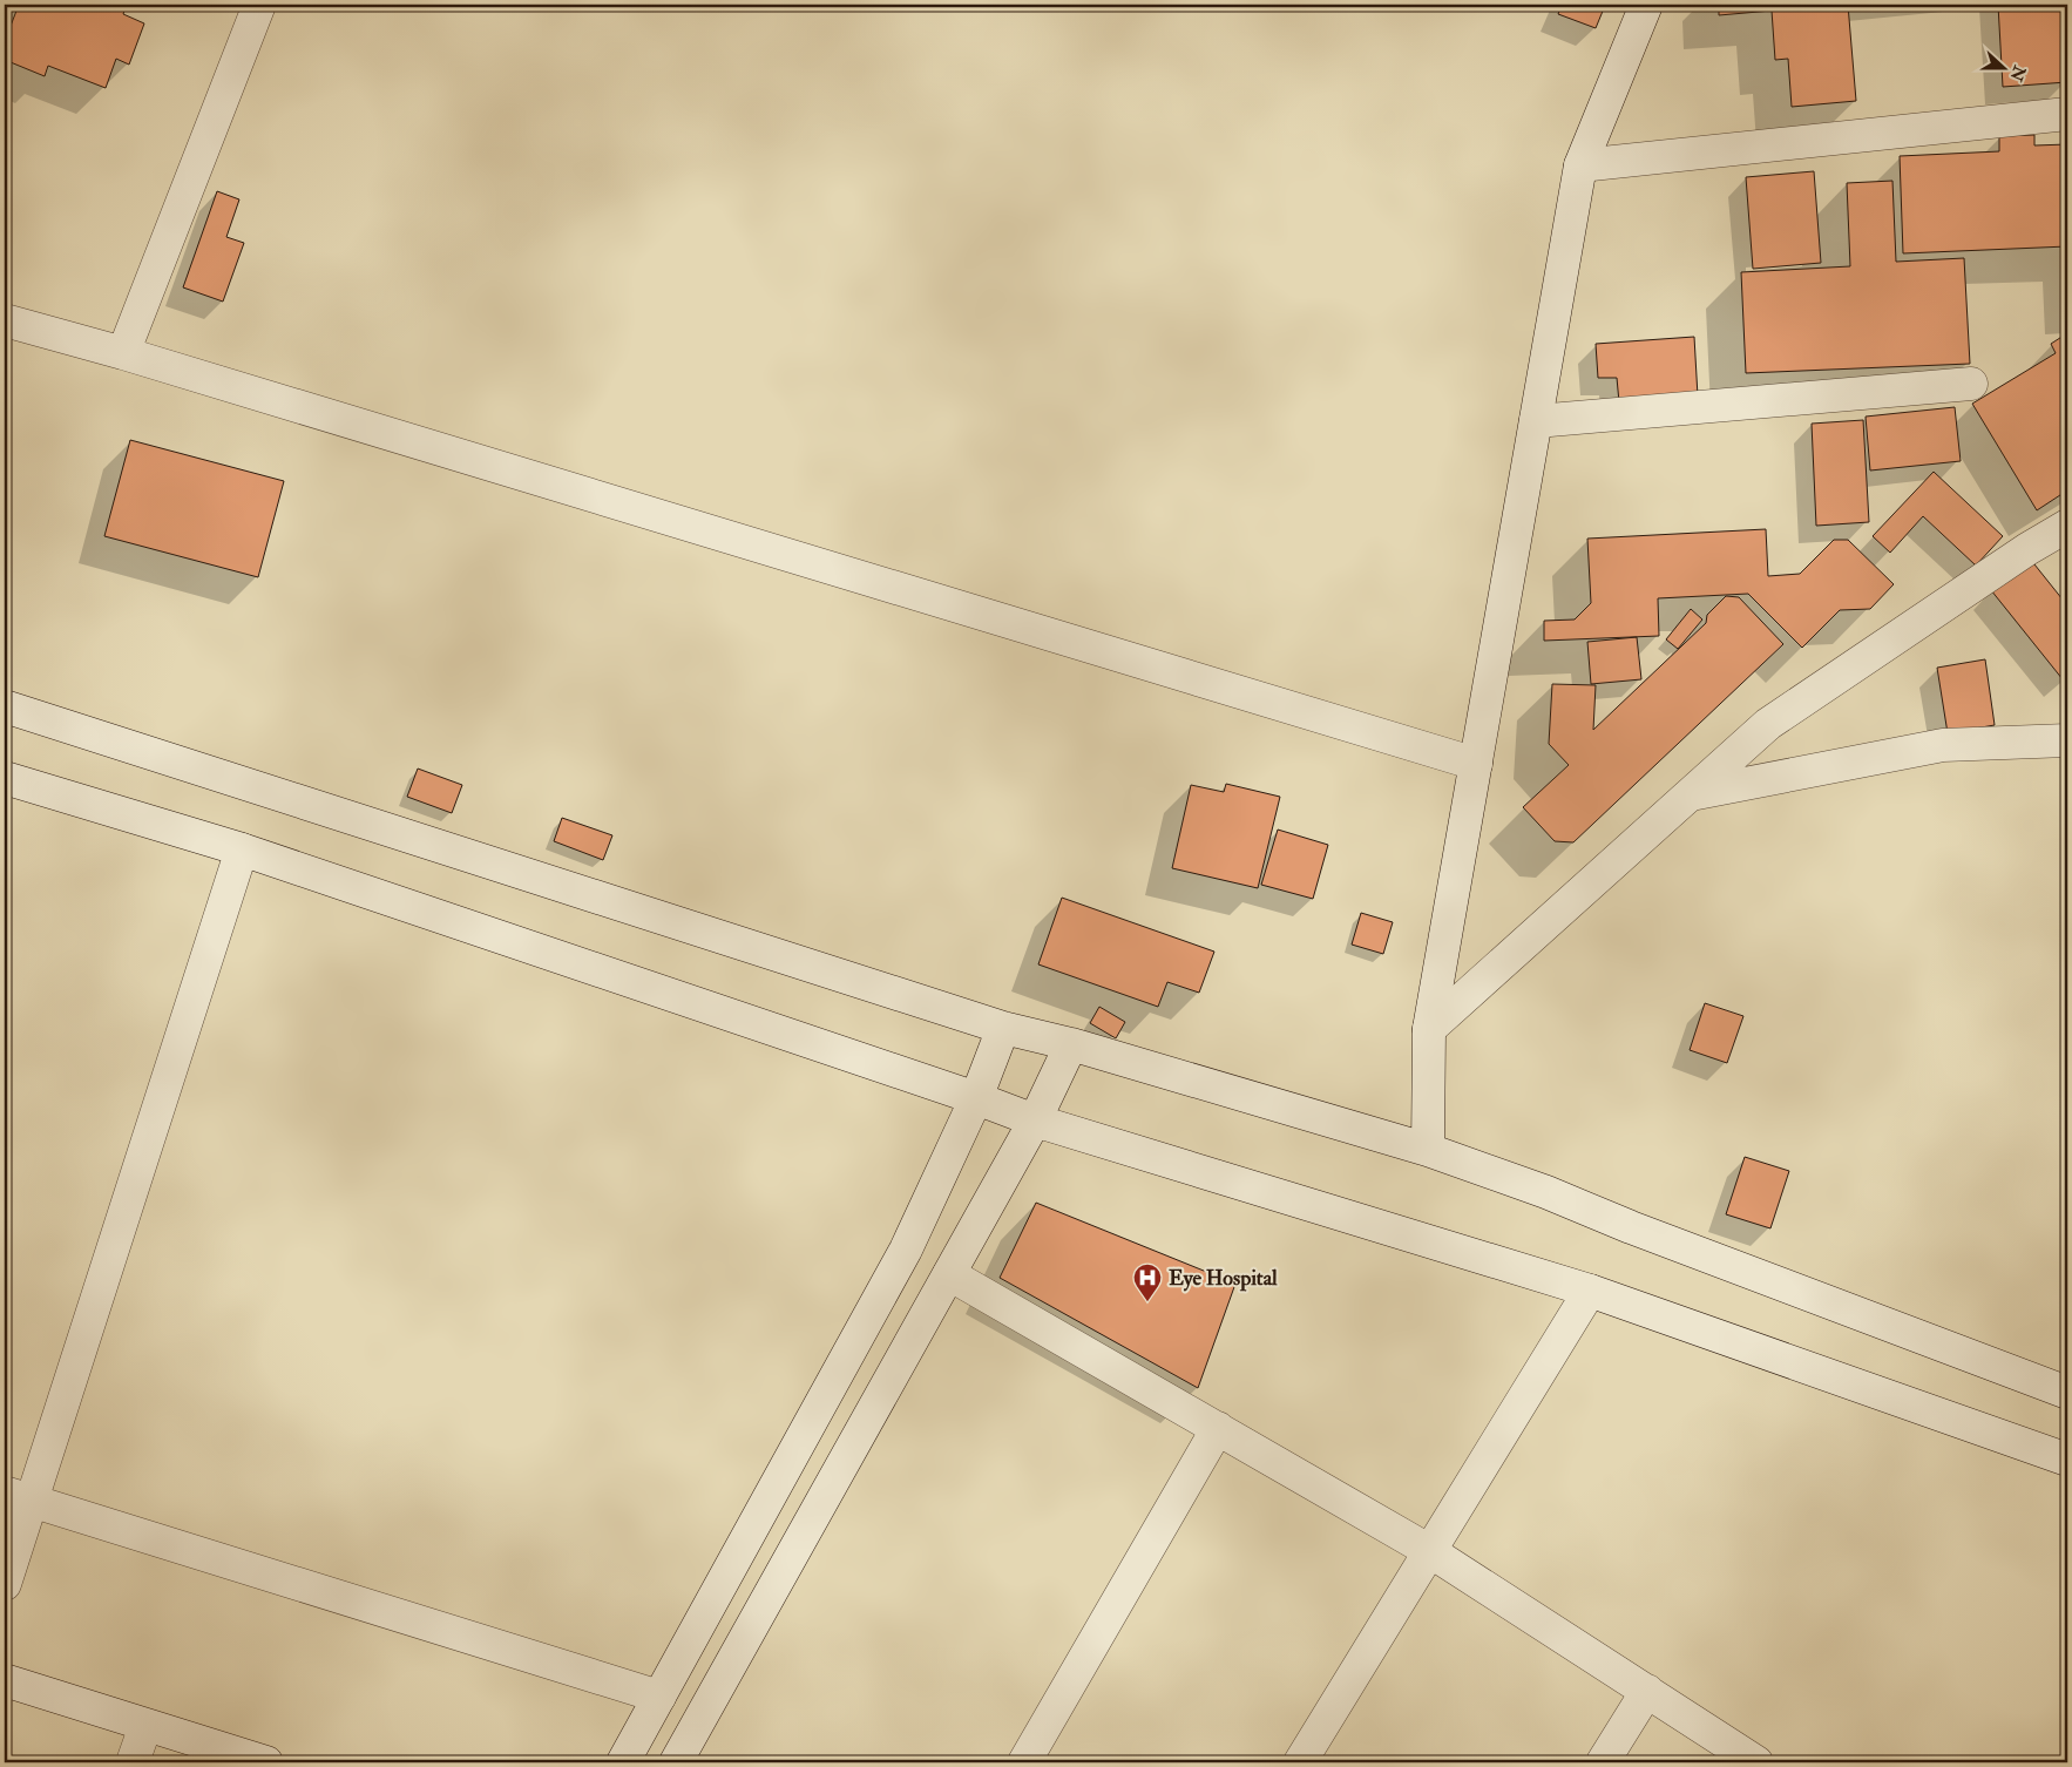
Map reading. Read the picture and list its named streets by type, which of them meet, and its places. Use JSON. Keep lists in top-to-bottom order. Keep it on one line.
{"places":{"hospital":["Eye Hospital"]},"north":"right"}
